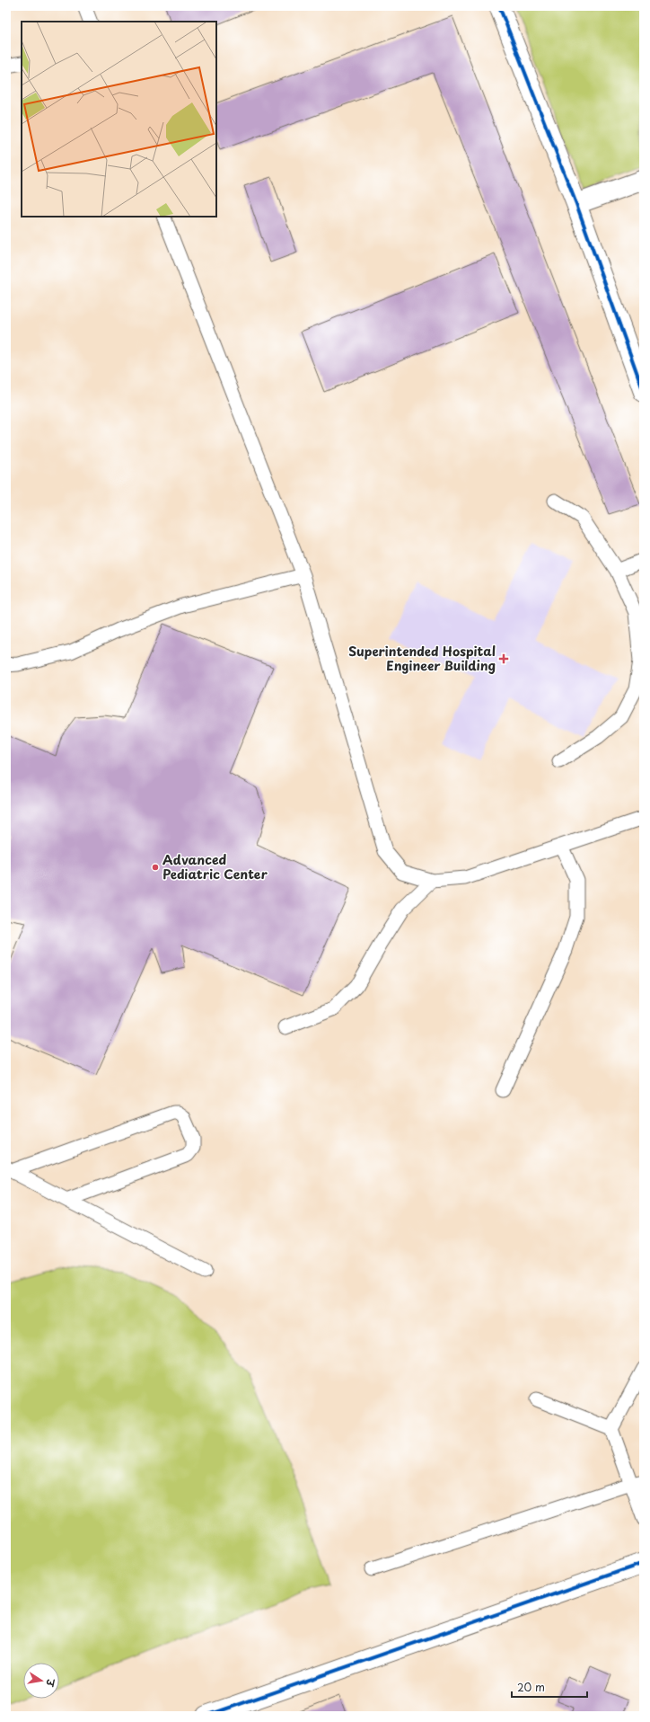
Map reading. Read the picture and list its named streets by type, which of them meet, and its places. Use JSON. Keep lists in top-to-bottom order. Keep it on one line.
{"places":{"health":["Superintended Hospital Engineer Building"],"other":["Advanced Pediatric Center"]},"scale_bar":"20 m","north":"right"}
